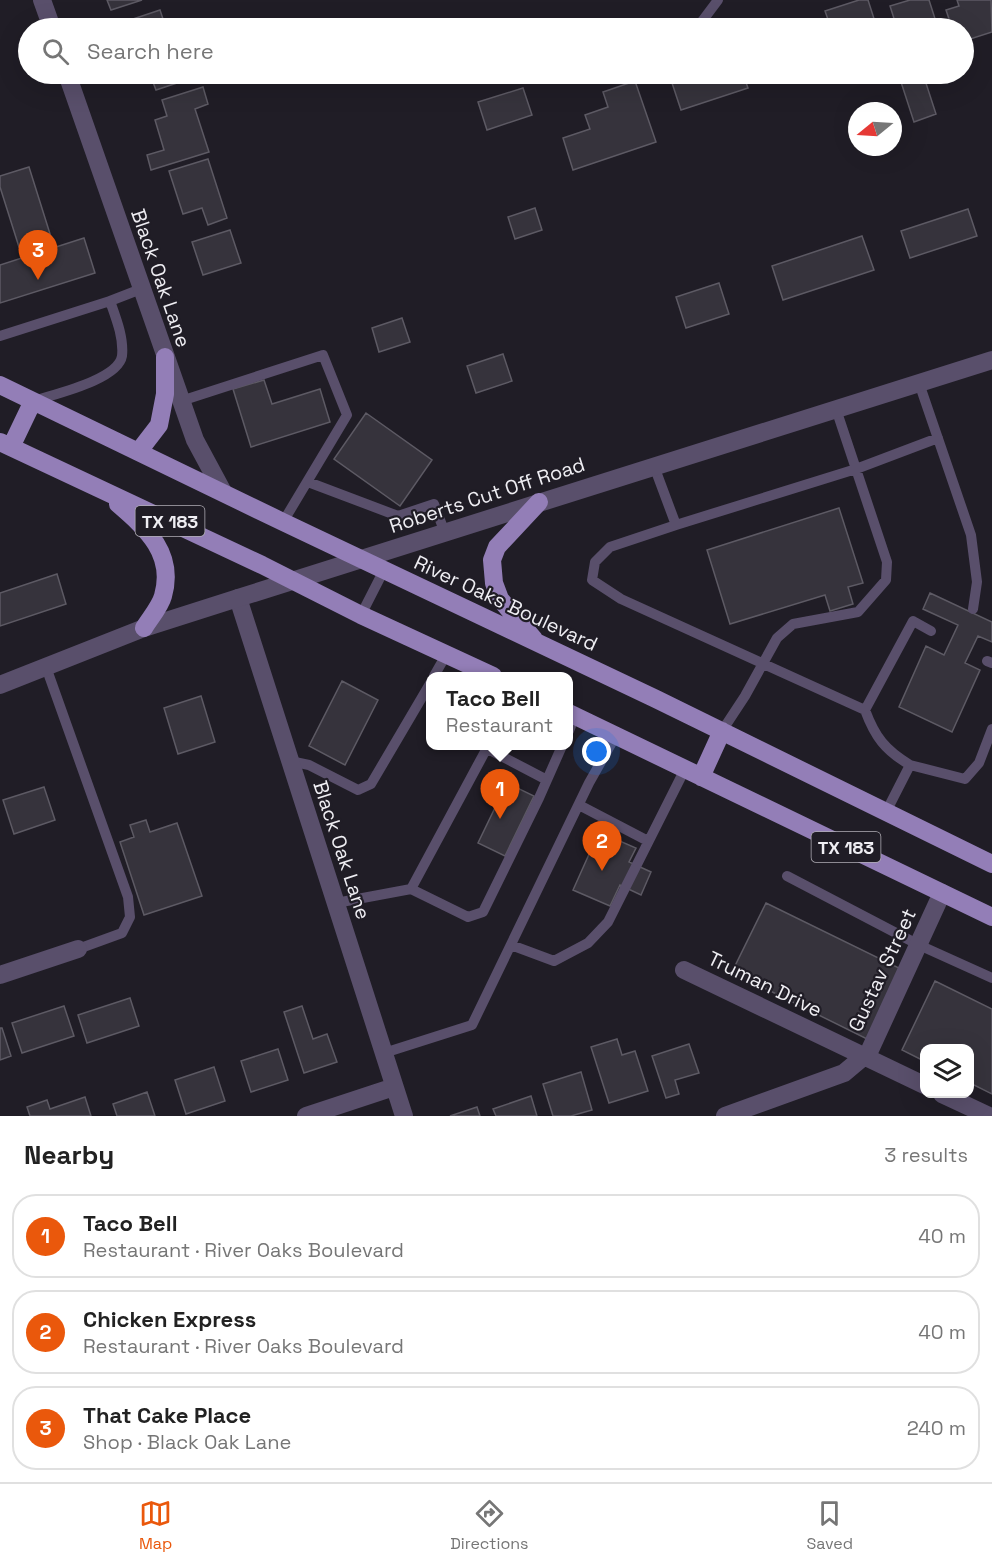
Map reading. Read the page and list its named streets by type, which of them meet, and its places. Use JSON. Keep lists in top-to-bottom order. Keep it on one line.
{"streets":{"main road":["TX 183","River Oaks Boulevard"],"street":["Black Oak Lane","Roberts Cut Off Road","Gustav Street","Truman Drive"]},"crossings":[["Black Oak Lane","Roberts Cut Off Road"],["Black Oak Lane","River Oaks Boulevard"],["Roberts Cut Off Road","TX 183"],["Roberts Cut Off Road","River Oaks Boulevard"],["TX 183","Gustav Street"],["Gustav Street","Truman Drive"]],"north":"left","page":{"search":"Search here","pins":["3","1","2"],"popup":["Taco Bell","Restaurant"],"heading":["Nearby","3 results"],"list":[{"mark":"1","name":"Taco Bell","note":"Restaurant · River Oaks Boulevard","value":"40 m"},{"mark":"2","name":"Chicken Express","note":"Restaurant · River Oaks Boulevard","value":"40 m"},{"mark":"3","name":"That Cake Place","note":"Shop · Black Oak Lane","value":"240 m"}],"nav":["Map","Directions","Saved"]}}
